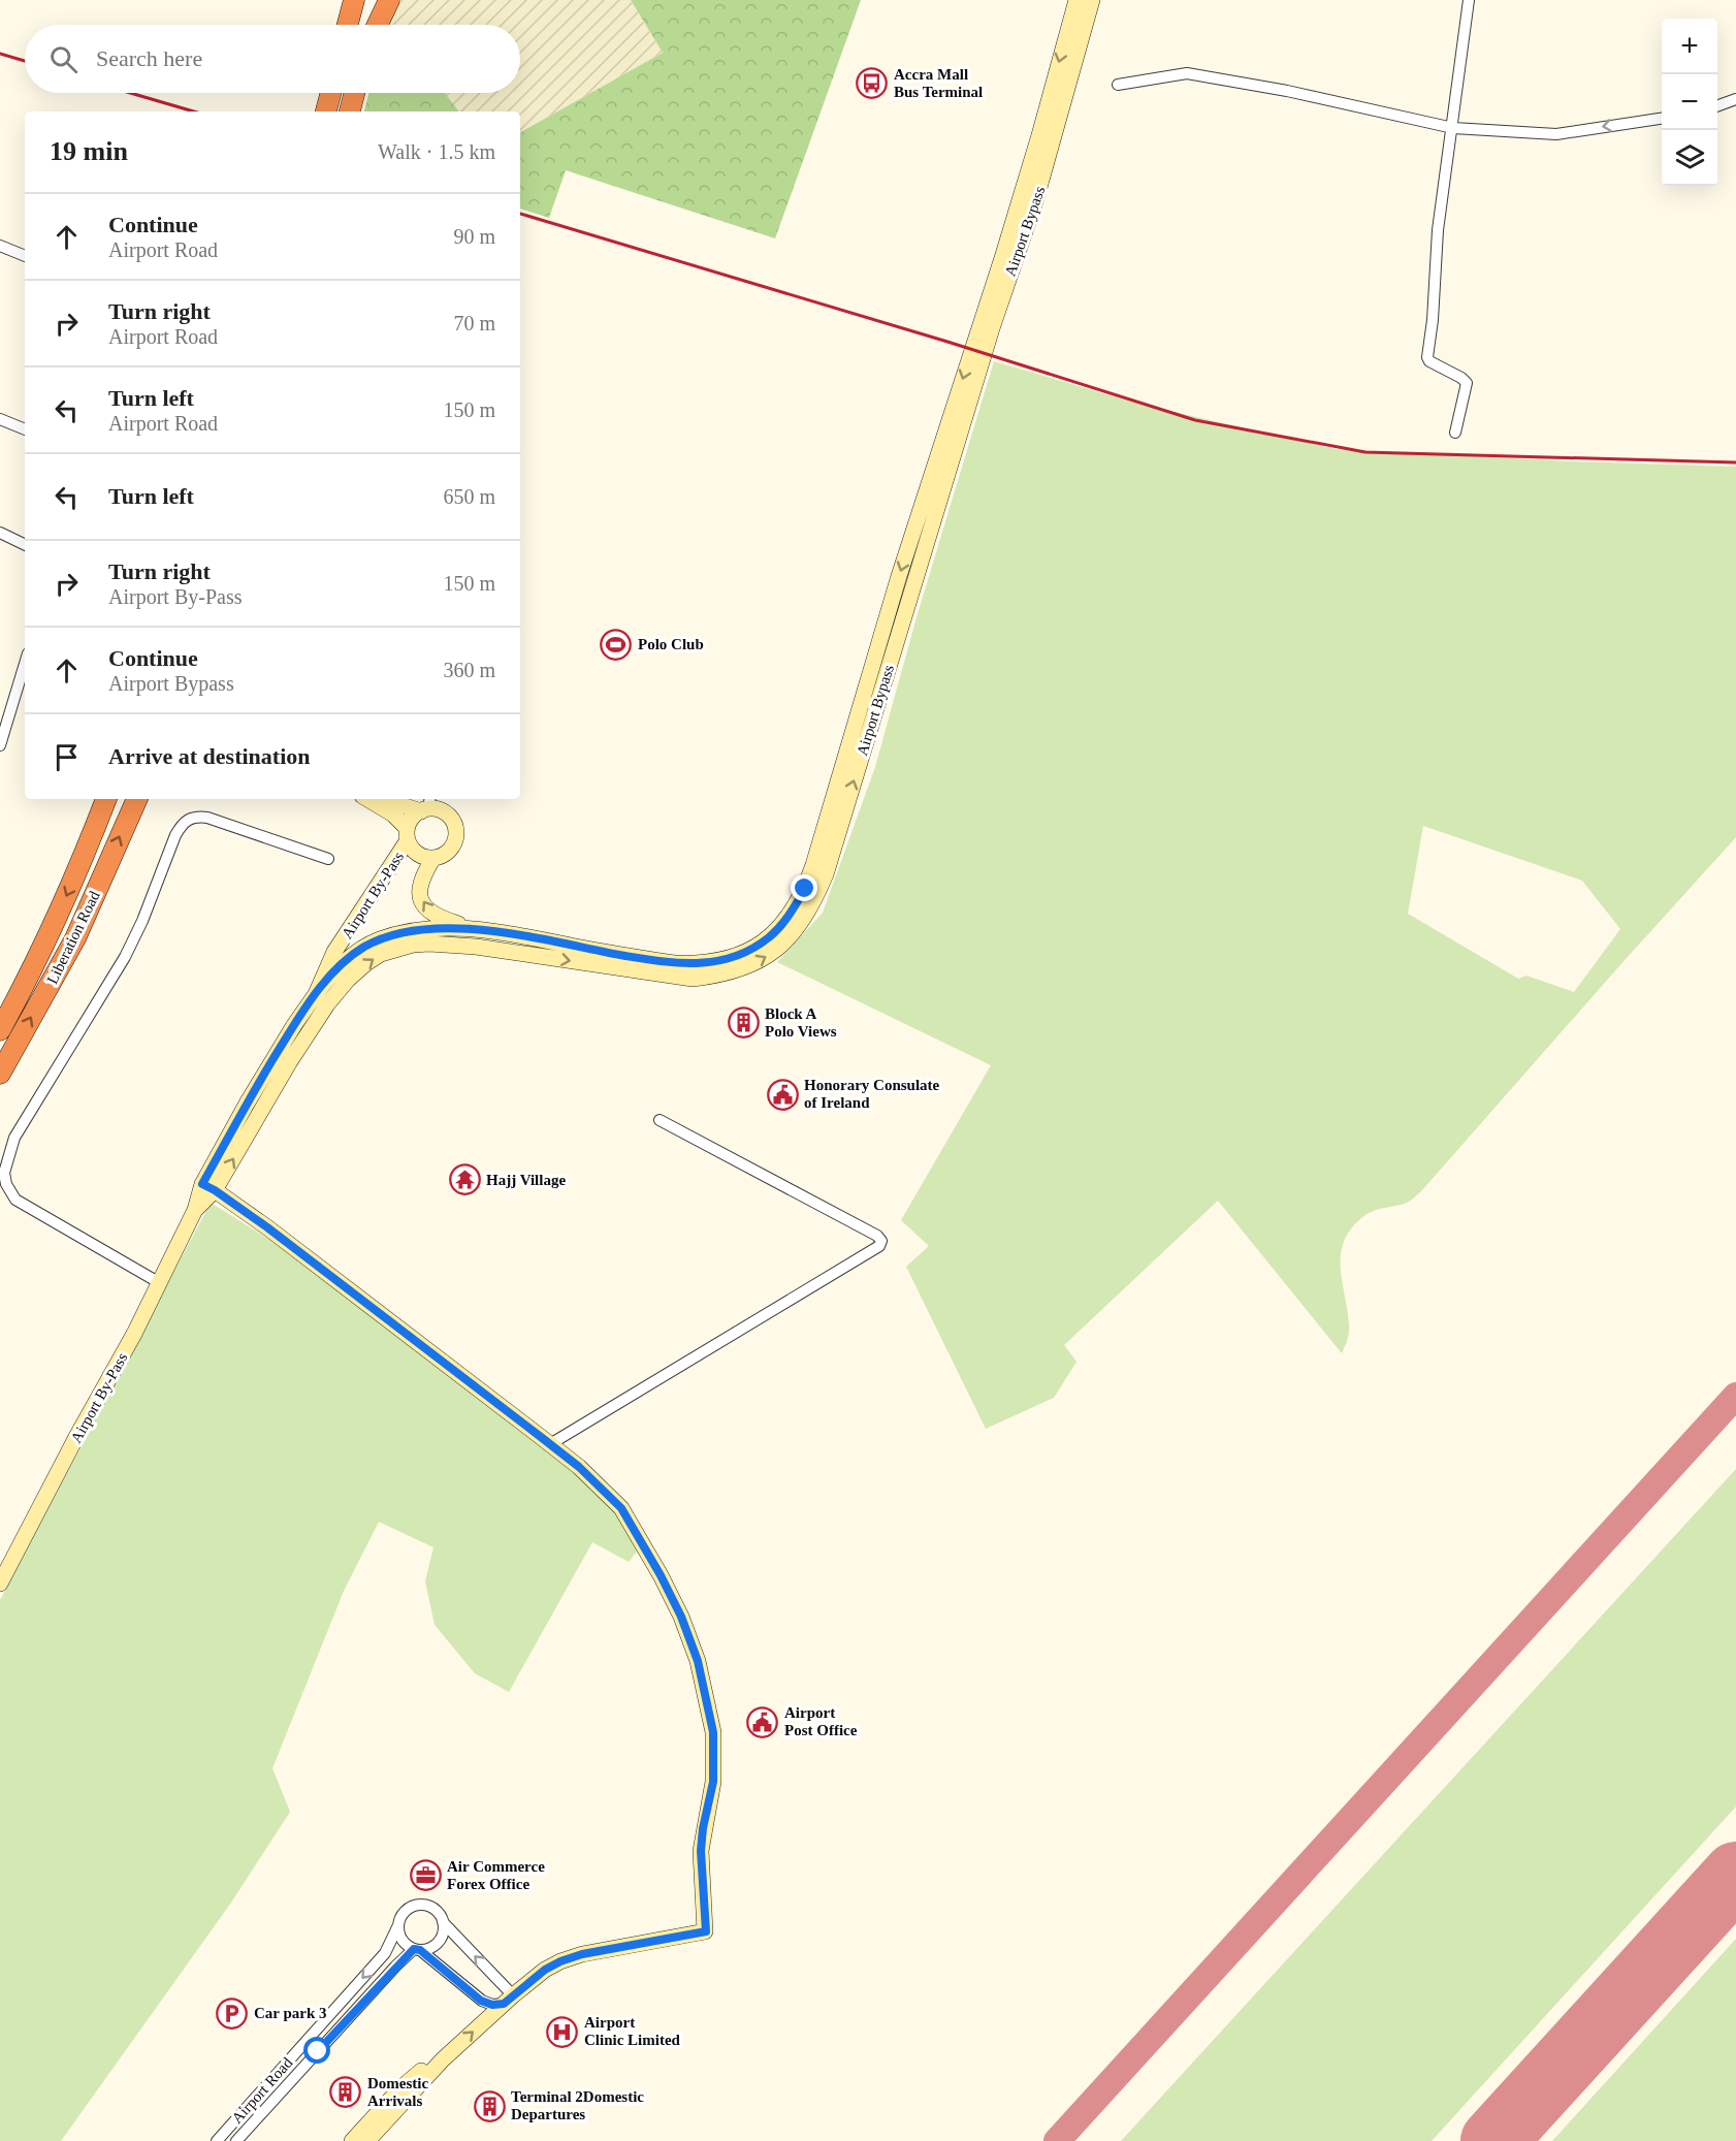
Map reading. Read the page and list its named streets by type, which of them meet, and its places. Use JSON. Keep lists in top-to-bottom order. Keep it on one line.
{"streets":{"highway":["Liberation Road"],"main road":["Airport Bypass","Airport By-Pass"],"street":["Airport Road"]},"crossings":[["Airport Bypass","Airport By-Pass"]],"places":{"bus stop":["Accra Mall Bus Terminal"],"sports":["Polo Club"],"building":["Block A Polo Views","Domestic Arrivals","Terminal 2Domestic Departures"],"public building":["Honorary Consulate of Ireland","Airport Post Office"],"temple":["Hajj Village"],"office":["Air Commerce Forex Office"],"parking":["Car park 3"],"hospital":["Airport Clinic Limited"]},"page":{"map_buttons":["+","−"],"search":"Search here","heading":["19 min","Walk · 1.5 km"],"list":[["Continue","Airport Road","90 m"],["Turn right","Airport Road","70 m"],["Turn left","Airport Road","150 m"],["Turn left","650 m"],["Turn right","Airport By-Pass","150 m"],["Continue","Airport Bypass","360 m"],"Arrive at destination"]}}
